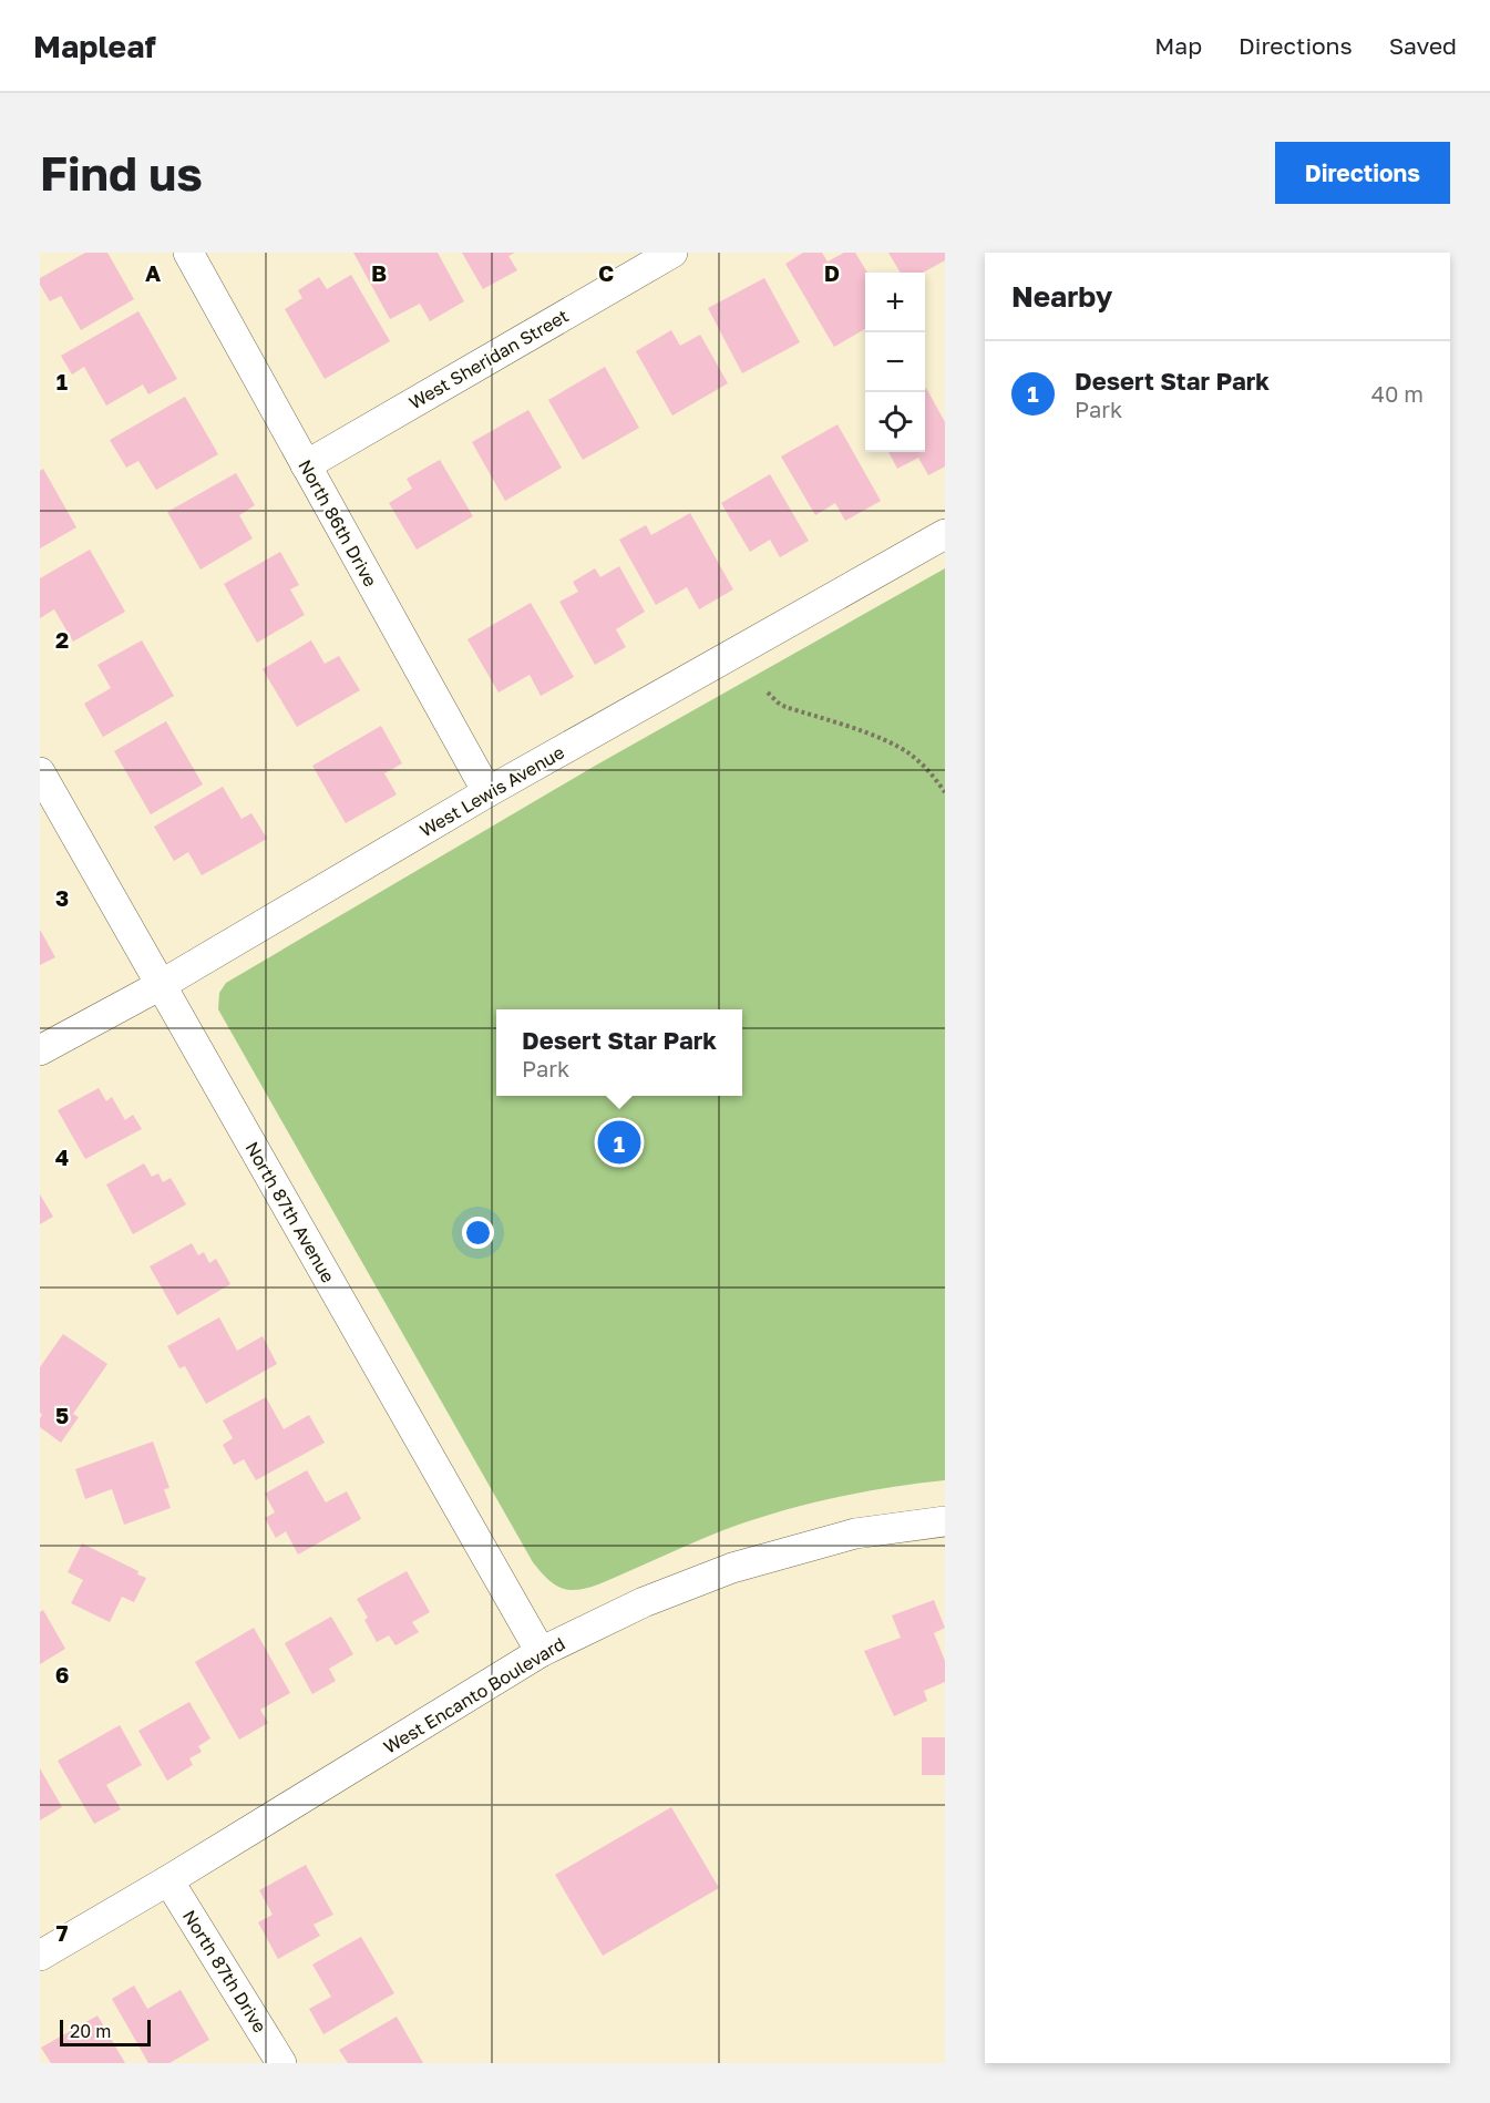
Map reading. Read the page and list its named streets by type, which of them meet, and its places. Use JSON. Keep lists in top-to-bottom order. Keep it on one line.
{"streets":{"street":["West Sheridan Street","North 86th Drive","West Lewis Avenue","North 87th Avenue","West Encanto Boulevard","North 87th Drive"]},"crossings":[["West Sheridan Street","North 86th Drive"],["North 86th Drive","West Lewis Avenue"],["West Lewis Avenue","North 87th Avenue"],["North 87th Avenue","West Encanto Boulevard"],["West Encanto Boulevard","North 87th Drive"]],"scale_bar":"20 m","page":{"header":"Mapleaf","nav":["Map","Directions","Saved"],"buttons":"Directions","title":"Find us","heading":"Nearby","map_buttons":["+","−"],"list":[{"mark":"1","name":"Desert Star Park","note":"Park","value":"40 m"}],"popup":["Desert Star Park","Park"],"pins":"1","scale":"20 m"},"grid":{"columns":["A","B","C","D"],"rows":["1","2","3","4","5","6","7"]}}
